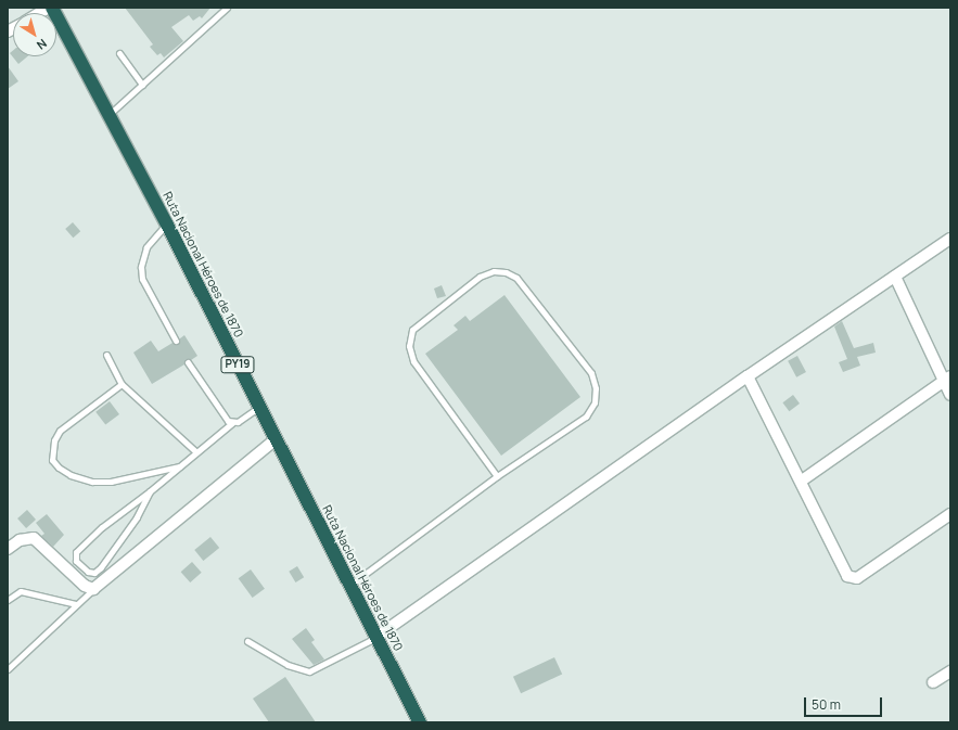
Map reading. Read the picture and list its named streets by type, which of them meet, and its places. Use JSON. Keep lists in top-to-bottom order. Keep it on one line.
{"streets":{"highway":["Ruta Nacional Héroes de 1870","PY19"]},"scale_bar":"50 m","north":"bottom right"}
